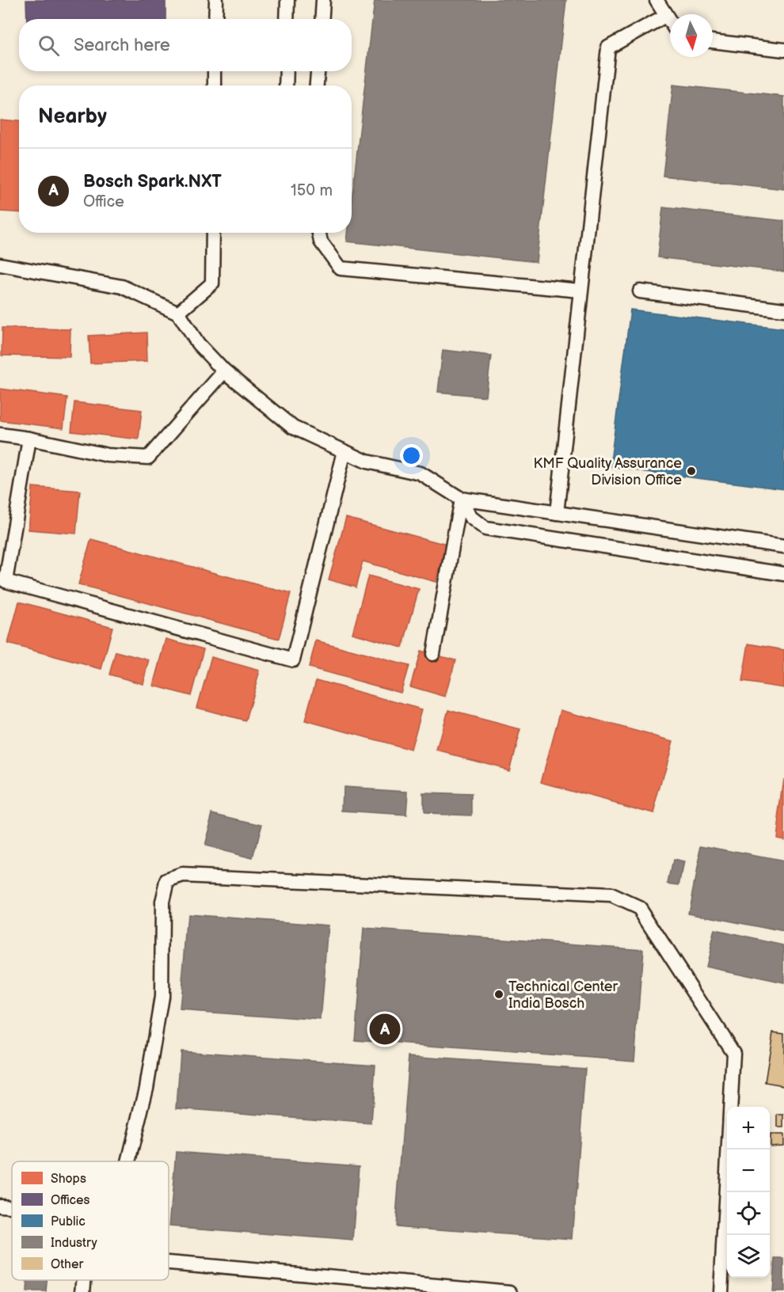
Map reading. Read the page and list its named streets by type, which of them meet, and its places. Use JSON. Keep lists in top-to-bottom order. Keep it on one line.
{"places":["KMF Quality Assurance Division Office","Technical Center India Bosch"],"legend":["Shops","Offices","Public","Industry","Other"],"north":"bottom","page":{"search":"Search here","heading":"Nearby","list":[{"mark":"A","name":"Bosch Spark.NXT","note":"Office","value":"150 m"}],"pins":"A","map_buttons":["+","−"]}}
